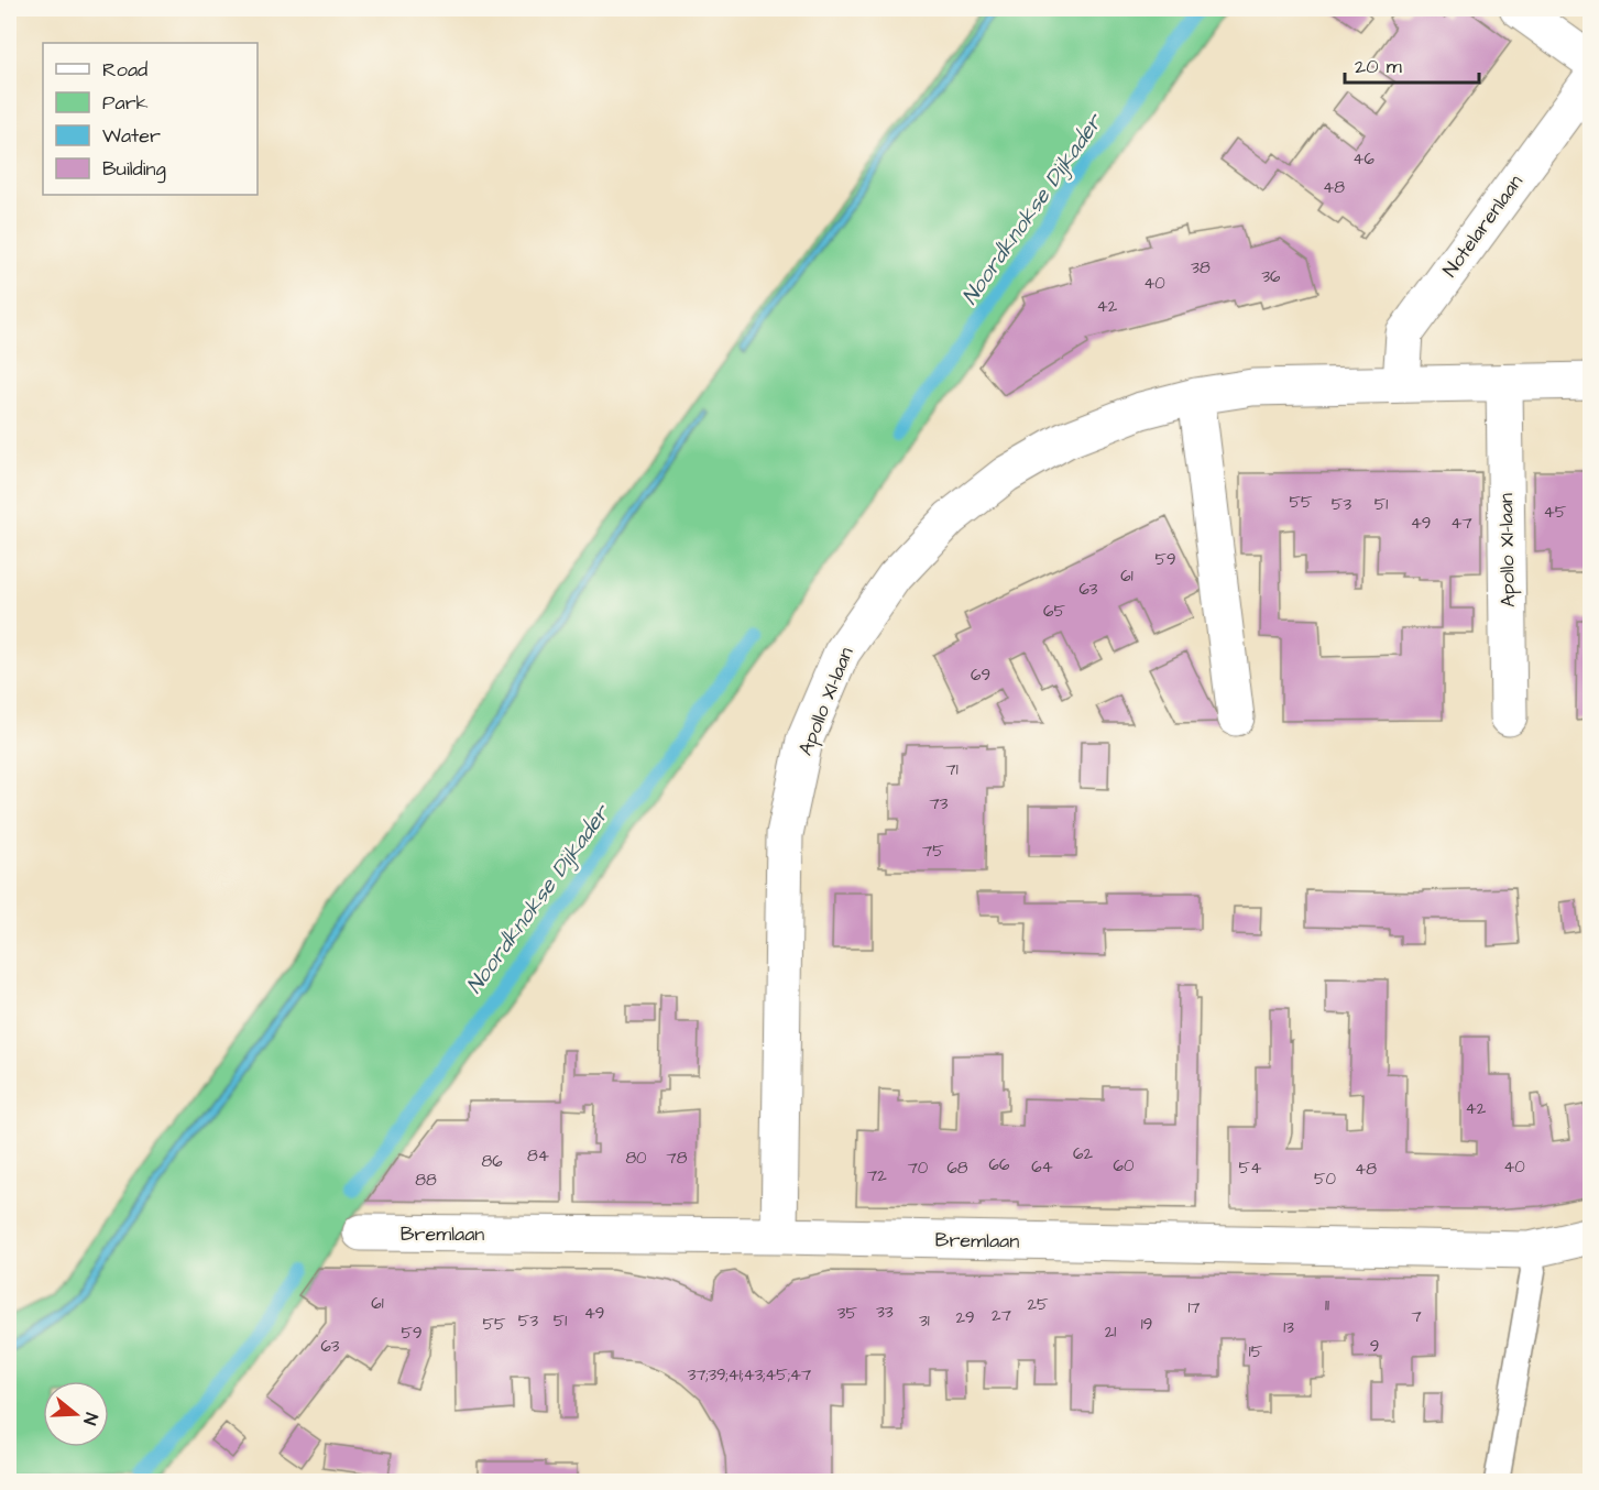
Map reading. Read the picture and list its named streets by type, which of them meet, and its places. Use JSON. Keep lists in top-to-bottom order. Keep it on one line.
{"streets":{"street":["Notelarenlaan","Apollo XI-laan","Bremlaan"]},"crossings":[["Notelarenlaan","Apollo XI-laan"],["Apollo XI-laan","Bremlaan"]],"water":["Noordknokse Dijkader"],"house_numbers":["46","48","38","36","40","42","55","53","51","45","49","47","59","61","63","65","69","71","73","75","42","62","84","80","78","86","66","60","64","40","70","68","54","48","72","50","88","61","25","11","17","33","49","35","27","7","29","53","51","31","55","19","13","21","59","63","9","15","37;39;41;43;45;47"],"legend":["Road","Park","Water","Building"],"scale_bar":"20 m","north":"right"}
